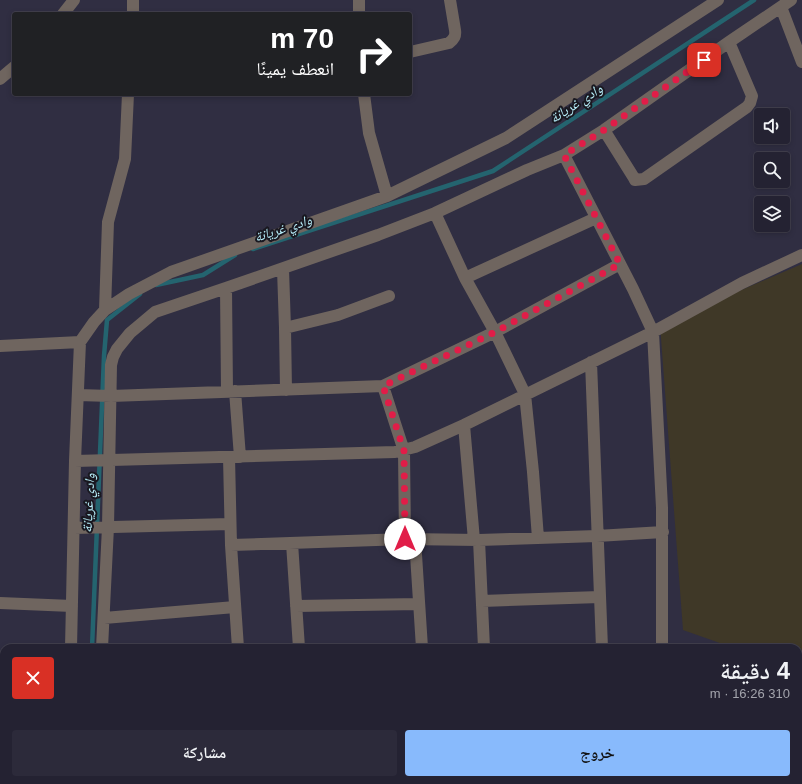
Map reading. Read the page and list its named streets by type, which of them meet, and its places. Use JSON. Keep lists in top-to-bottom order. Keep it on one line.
{"water":["وادي غريانة"],"page":{"turn":["70 m","انعطف يمينًا"],"heading":["4 دقيقة","310 m · 16:26"],"buttons":["خروج","مشاركة"]}}
